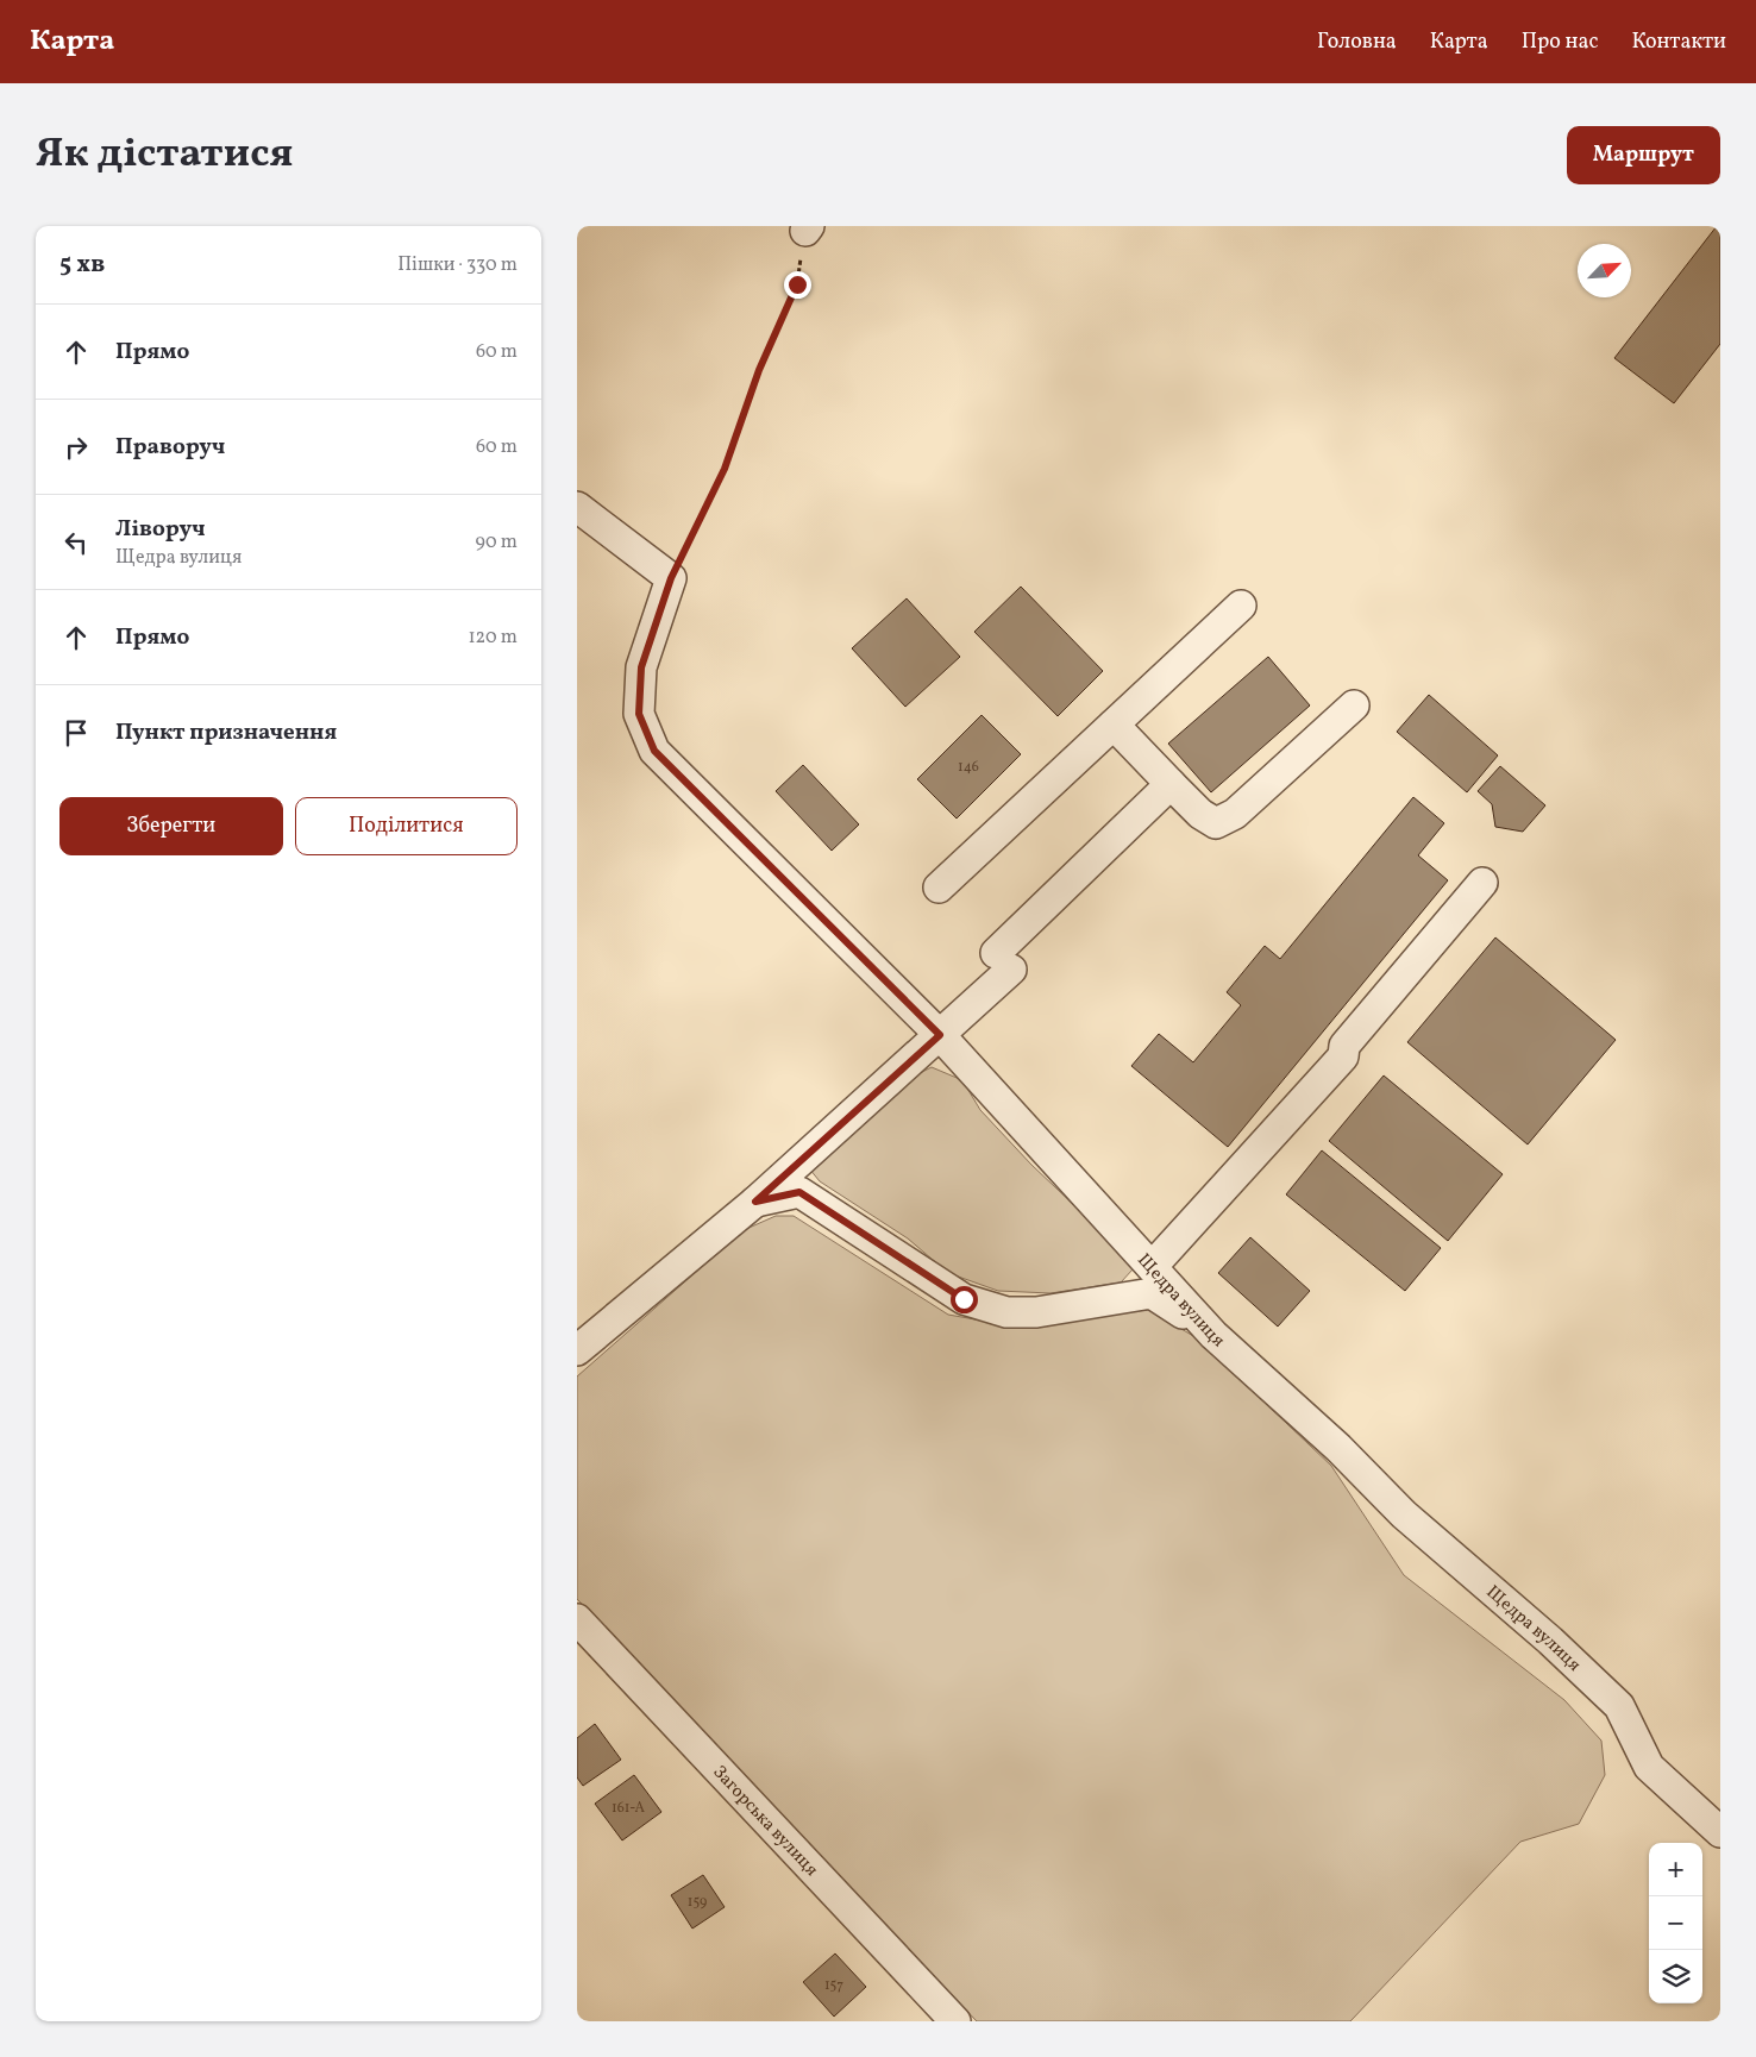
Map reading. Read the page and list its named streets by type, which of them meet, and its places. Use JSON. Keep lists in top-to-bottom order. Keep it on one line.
{"streets":{"street":["Щедра вулиця","Загорська вулиця"]},"house_numbers":["146","161-А","159","157"],"north":"top right","page":{"header":"Карта","nav":["Головна","Карта","Про нас","Контакти"],"title":"Як дістатися","buttons":["Маршрут",["Зберегти","Поділитися"]],"heading":["5 хв","Пішки · 330 m"],"list":[["Прямо","60 m"],["Праворуч","60 m"],["Ліворуч","Щедра вулиця","90 m"],["Прямо","120 m"],"Пункт призначення"],"map_buttons":["+","−"]}}
